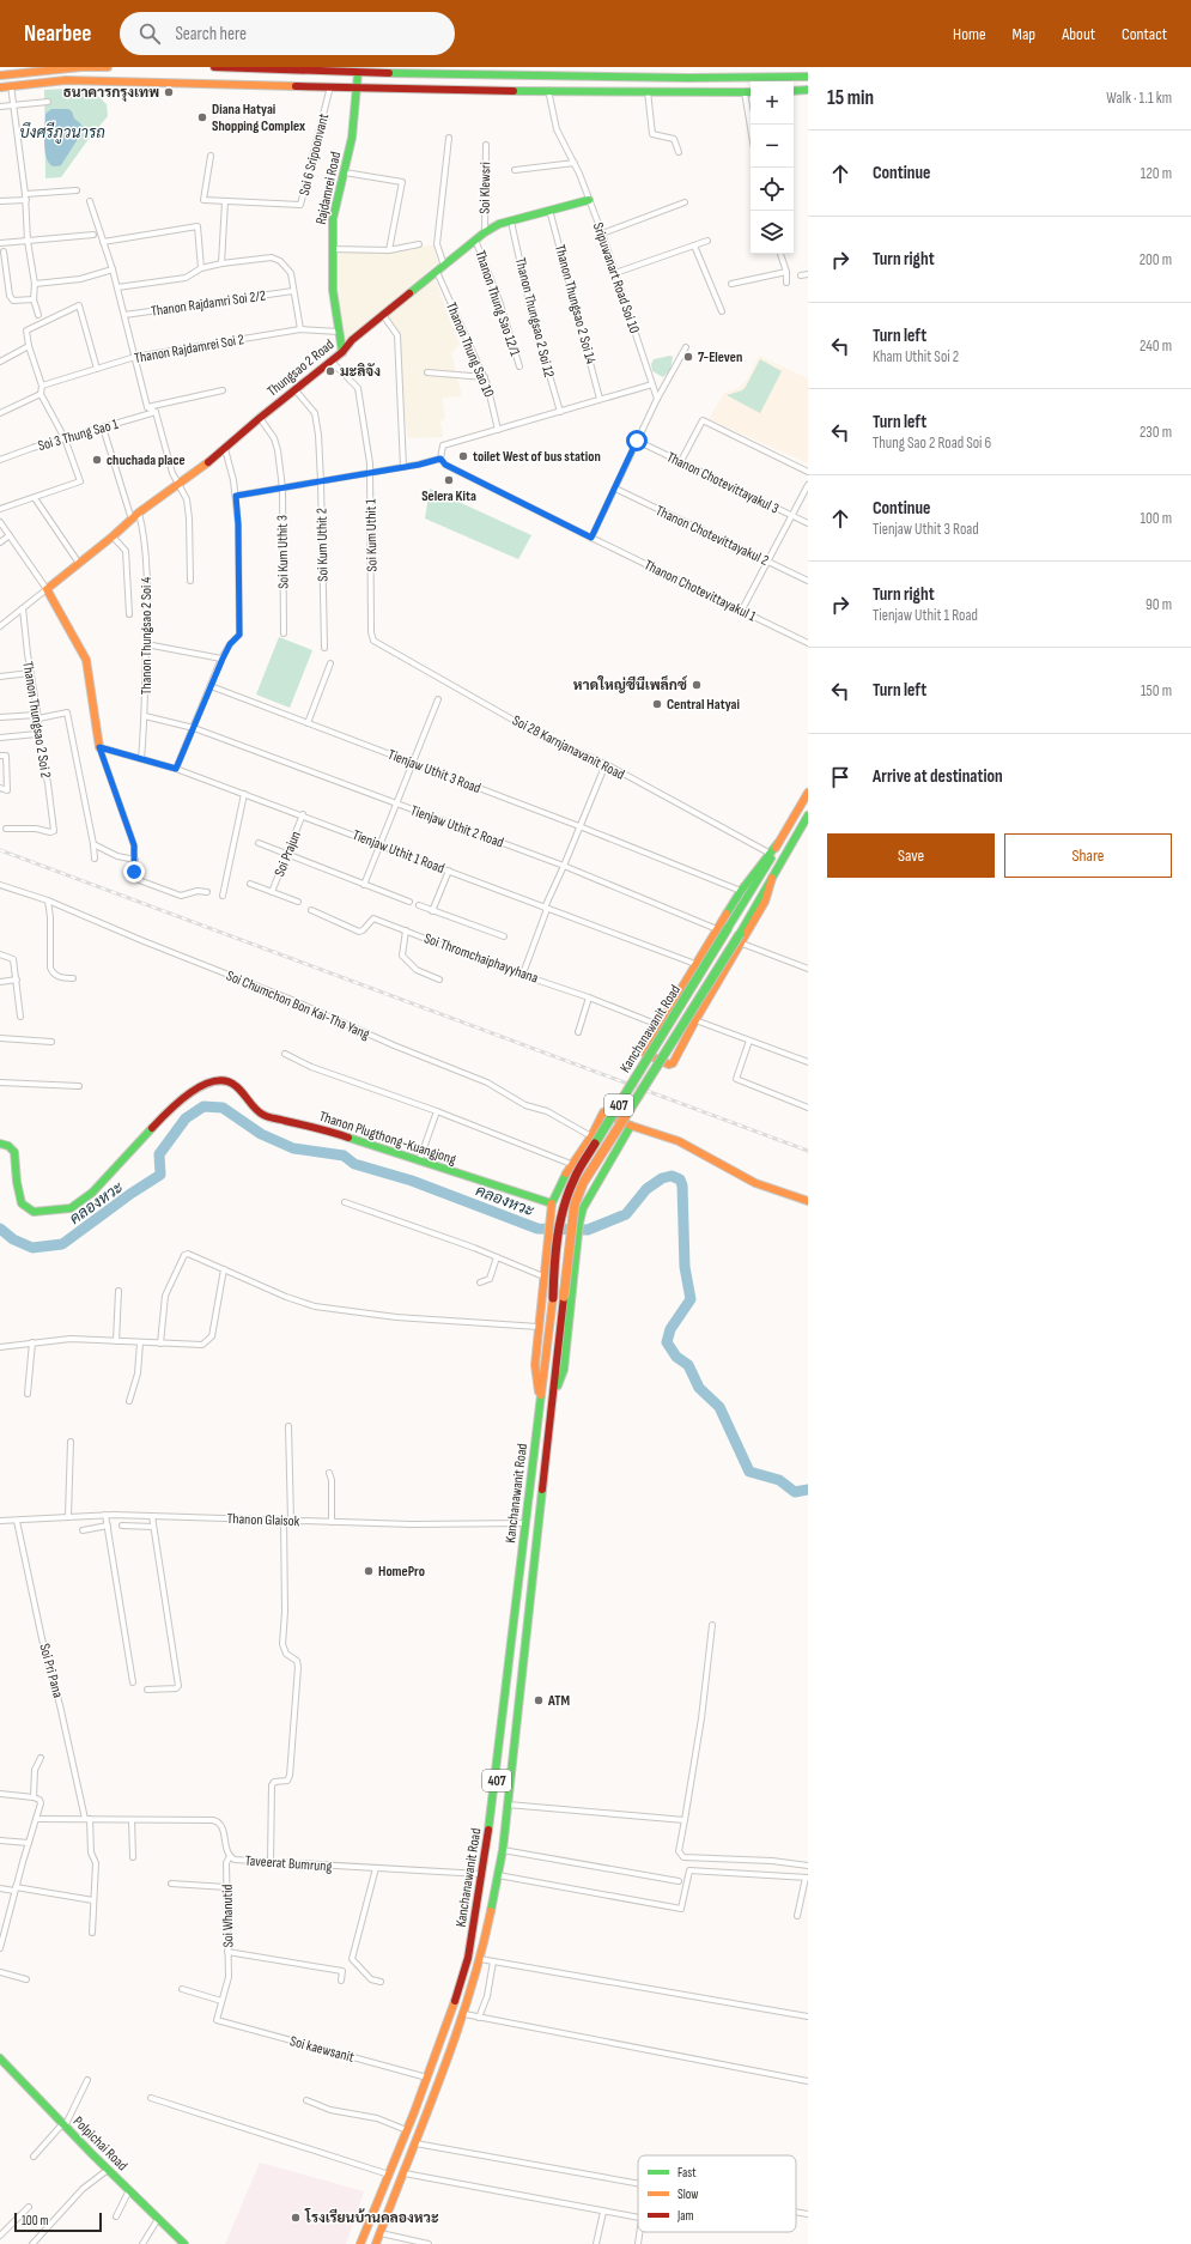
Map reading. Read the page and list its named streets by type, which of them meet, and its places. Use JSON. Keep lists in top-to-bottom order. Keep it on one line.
{"streets":{"main road":["Rajdamrei Road","Thungsao 2 Road","Kanchanawanit Road","407","Thanon Plugthong-Kuangjong","Polpichai Road"],"street":["Soi 6 Sripoonvant","Soi Klewsri","Sripuwanart Road Soi 10","Thanon Rajdamri Soi 2/2","Thanon Thung Sao 12/1","Thanon Thungsao 2 Soi 14","Thanon Thungsao 2 Soi 12","Thanon Rajdamrei Soi 2","Thanon Thung Sao 10","Soi 3 Thung Sao 1","Thanon Chotevittayakul 3","Soi Kum Uthit 1","Thanon Chotevittayakul 2","Soi Kum Uthit 2","Soi Kum Uthit 3","Thanon Chotevittayakul 1","Thanon Thungsao 2 Soi 4","Thanon Thungsao 2 Soi 2","Soi 28 Karnjanavanit Road","Tienjaw Uthit 3 Road","Tienjaw Uthit 2 Road","Tienjaw Uthit 1 Road","Soi Prajun","Soi Thromchaiphayyhana","Soi Chumchon Bon Kai-Tha Yang","Thanon Glaisok","Soi Pri Pana","Taveerat Bumrung","Soi Whanutid","Soi kaewsanit"]},"crossings":[["Rajdamrei Road","Thanon Rajdamrei Soi 2"],["Rajdamrei Road","Thungsao 2 Road"],["Soi Klewsri","Thungsao 2 Road"],["Sripuwanart Road Soi 10","Thungsao 2 Road"],["Thanon Thung Sao 12/1","Thungsao 2 Road"],["Thanon Thungsao 2 Soi 14","Thungsao 2 Road"],["Thanon Thungsao 2 Soi 12","Thungsao 2 Road"],["Thanon Thung Sao 10","Thungsao 2 Road"],["Thungsao 2 Road","Soi Kum Uthit 1"],["Thungsao 2 Road","Soi Kum Uthit 2"],["Thungsao 2 Road","Soi Kum Uthit 3"],["Thungsao 2 Road","Thanon Thungsao 2 Soi 4"],["Soi Kum Uthit 1","Soi 28 Karnjanavanit Road"],["Thanon Thungsao 2 Soi 4","Tienjaw Uthit 2 Road"],["Thanon Thungsao 2 Soi 4","Tienjaw Uthit 1 Road"],["Tienjaw Uthit 1 Road","Soi Prajun"],["Kanchanawanit Road","Thanon Glaisok"],["Kanchanawanit Road","Taveerat Bumrung"],["Kanchanawanit Road","Soi kaewsanit"],["Thanon Glaisok","Soi Pri Pana"],["Soi Pri Pana","Taveerat Bumrung"],["Taveerat Bumrung","Soi Whanutid"],["Soi Whanutid","Soi kaewsanit"]],"water":["บึงศรีภูวนารถ","คลองหวะ"],"places":["ธนาคารกรุงเทพ","Diana Hatyai Shopping Complex","7-Eleven","มะลิจัง","toilet West of bus station","chuchada place","Selera Kita","หาดใหญ่ซีนีเพล็กซ์","Central Hatyai","HomePro","ATM","โรงเรียนบ้านคลองหวะ"],"legend":["Fast","Slow","Jam"],"scale_bar":"100 m","page":{"header":"Nearbee","search":"Search here","nav":["Home","Map","About","Contact"],"heading":["15 min","Walk · 1.1 km"],"map_buttons":["+","−"],"list":[["Continue","120 m"],["Turn right","200 m"],["Turn left","Kham Uthit Soi 2","240 m"],["Turn left","Thung Sao 2 Road Soi 6","230 m"],["Continue","Tienjaw Uthit 3 Road","100 m"],["Turn right","Tienjaw Uthit 1 Road","90 m"],["Turn left","150 m"],"Arrive at destination"],"buttons":["Save","Share"],"scale":"100 m"}}
